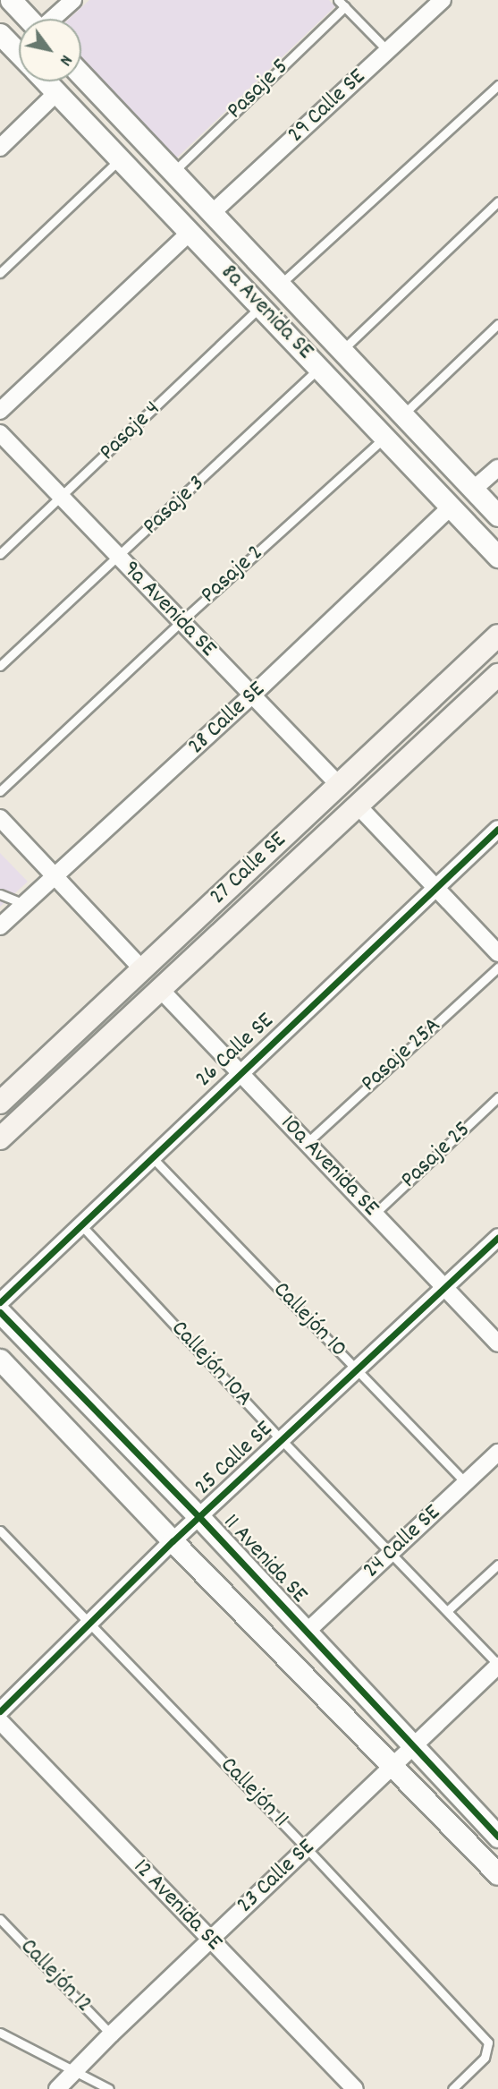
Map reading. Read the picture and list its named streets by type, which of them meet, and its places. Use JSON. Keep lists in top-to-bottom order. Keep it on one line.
{"streets":{"main road":["27 Calle SE"],"street":["29 Calle SE","8a Avenida SE","9a Avenida SE","28 Calle SE","26 Calle SE","10a Avenida SE","25 Calle SE","24 Calle SE","11 Avenida SE","23 Calle SE","12 Avenida SE"],"lane":["Pasaje 5","Pasaje 4","Pasaje 3","Pasaje 2","Pasaje 25A","Pasaje 25","Callejón 10","Callejón 10A","Callejón 11","Callejón 12"]},"crossings":[["Pasaje 5","8a Avenida SE"],["29 Calle SE","8a Avenida SE"],["8a Avenida SE","Pasaje 4"],["8a Avenida SE","Pasaje 3"],["8a Avenida SE","Pasaje 2"],["8a Avenida SE","28 Calle SE"],["Pasaje 4","9a Avenida SE"],["Pasaje 3","9a Avenida SE"],["Pasaje 2","9a Avenida SE"],["9a Avenida SE","28 Calle SE"],["9a Avenida SE","27 Calle SE"],["27 Calle SE","10a Avenida SE"],["26 Calle SE","10a Avenida SE"],["26 Calle SE","Callejón 10"],["26 Calle SE","Callejón 10A"],["Pasaje 25A","10a Avenida SE"],["Pasaje 25","10a Avenida SE"],["10a Avenida SE","25 Calle SE"],["Callejón 10","25 Calle SE"],["Callejón 10","24 Calle SE"],["Callejón 10A","25 Calle SE"],["Callejón 10A","24 Calle SE"],["Callejón 10A","23 Calle SE"],["25 Calle SE","11 Avenida SE"],["25 Calle SE","Callejón 11"],["24 Calle SE","11 Avenida SE"],["11 Avenida SE","23 Calle SE"],["Callejón 11","23 Calle SE"],["23 Calle SE","12 Avenida SE"],["23 Calle SE","Callejón 12"]],"north":"bottom right"}
